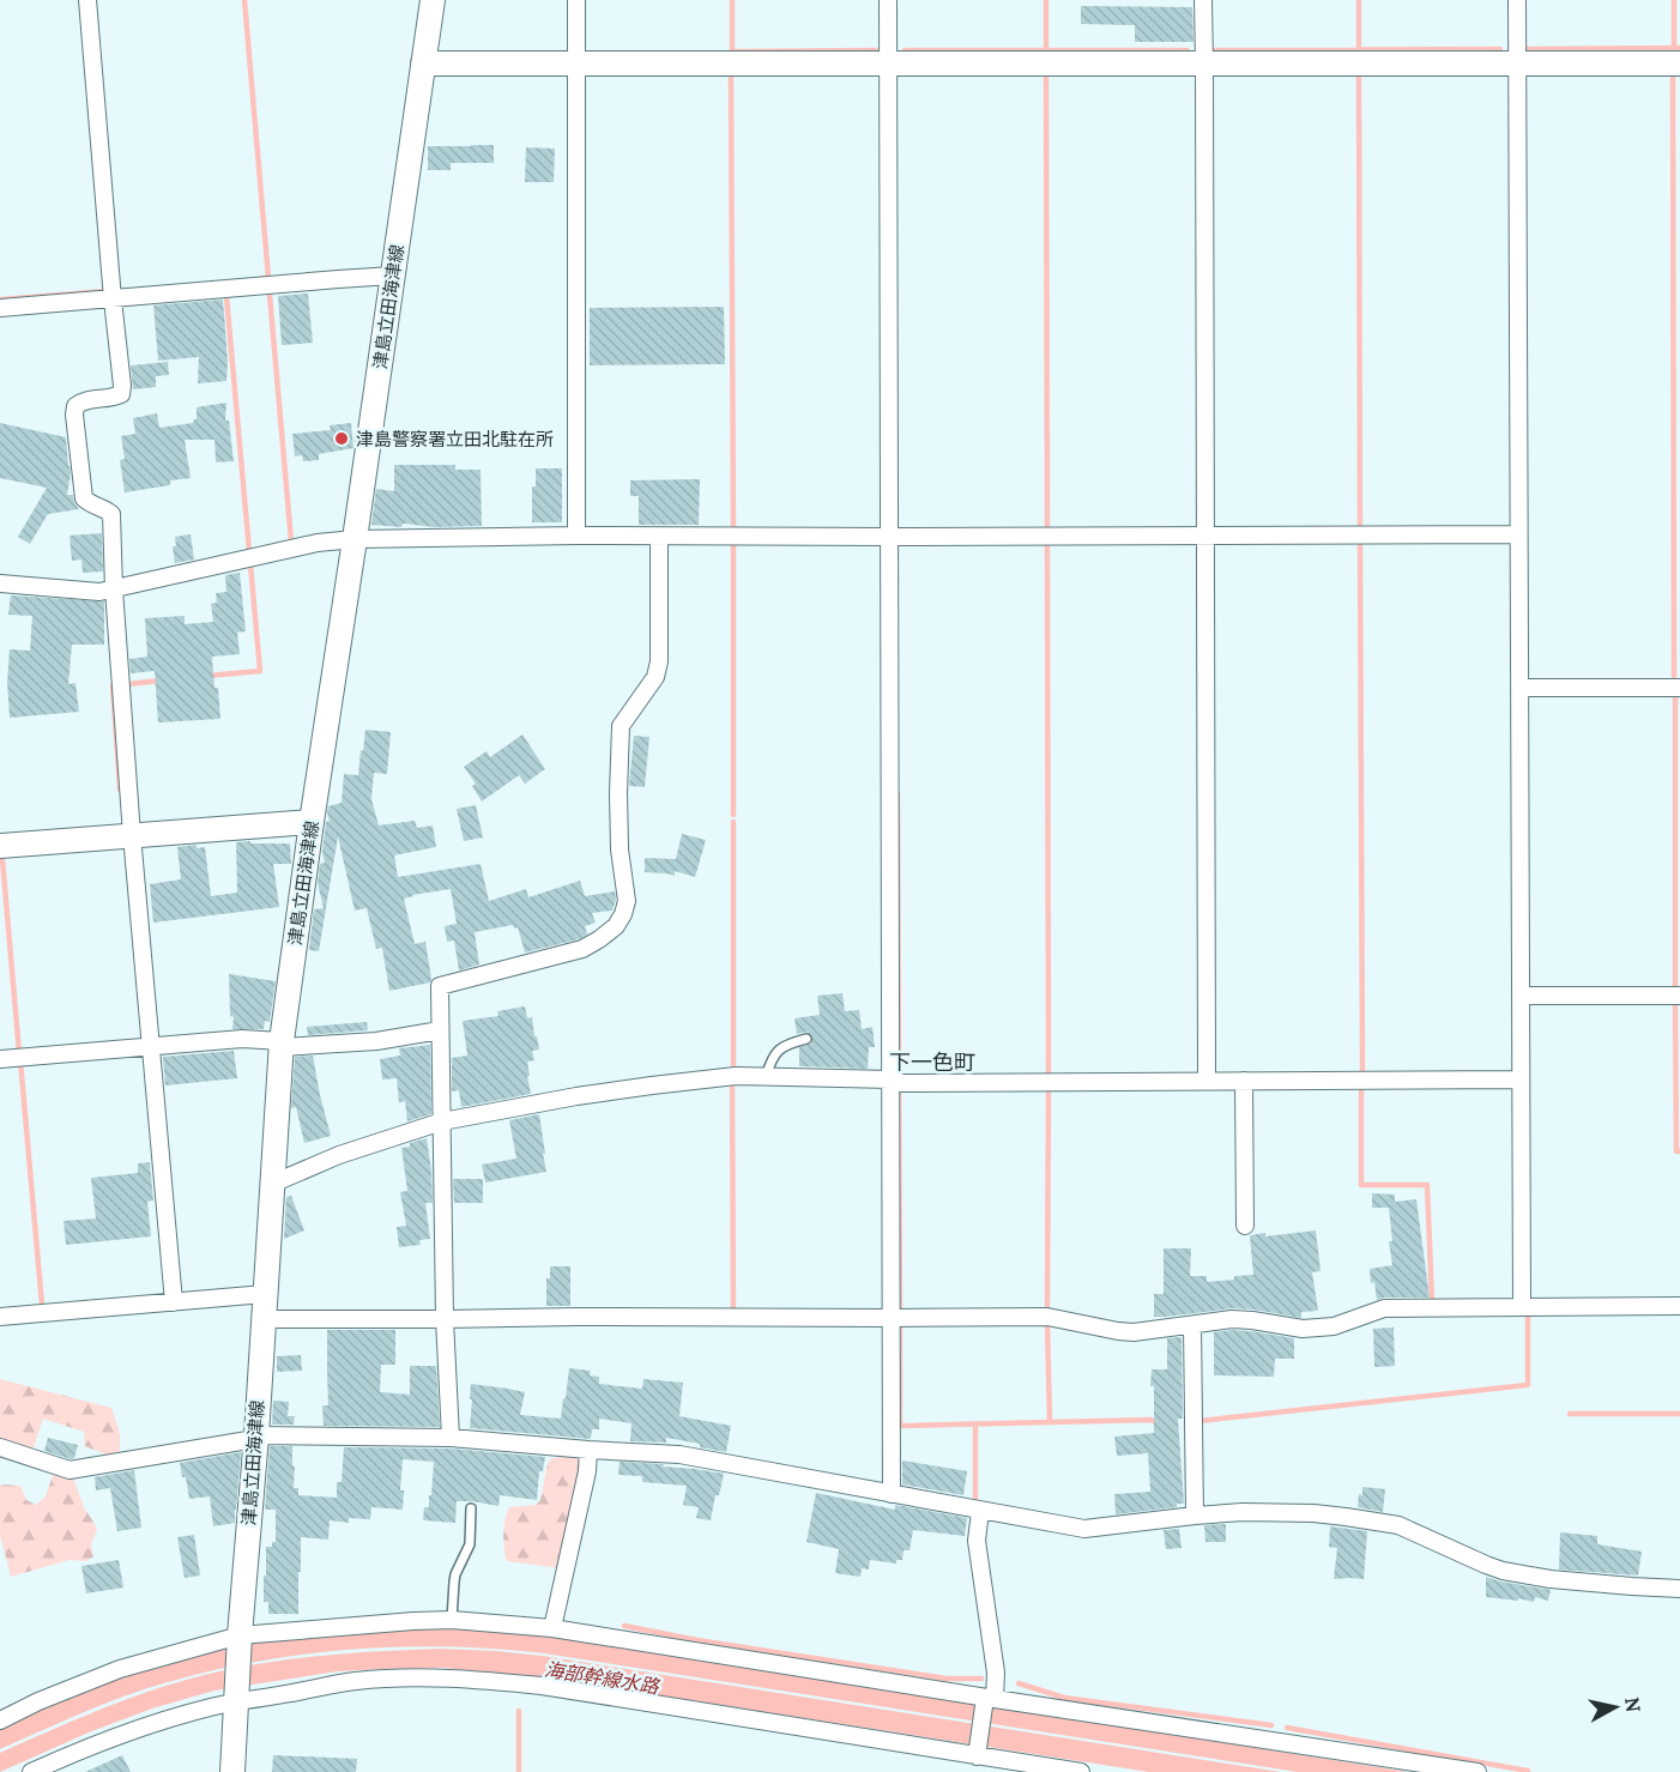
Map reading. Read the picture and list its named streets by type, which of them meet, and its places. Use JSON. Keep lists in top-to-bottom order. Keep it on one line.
{"streets":{"main road":["津島立田海津線"]},"districts":["下一色町"],"water":["海部幹線水路"],"places":["津島警察署立田北駐在所"],"north":"right"}
